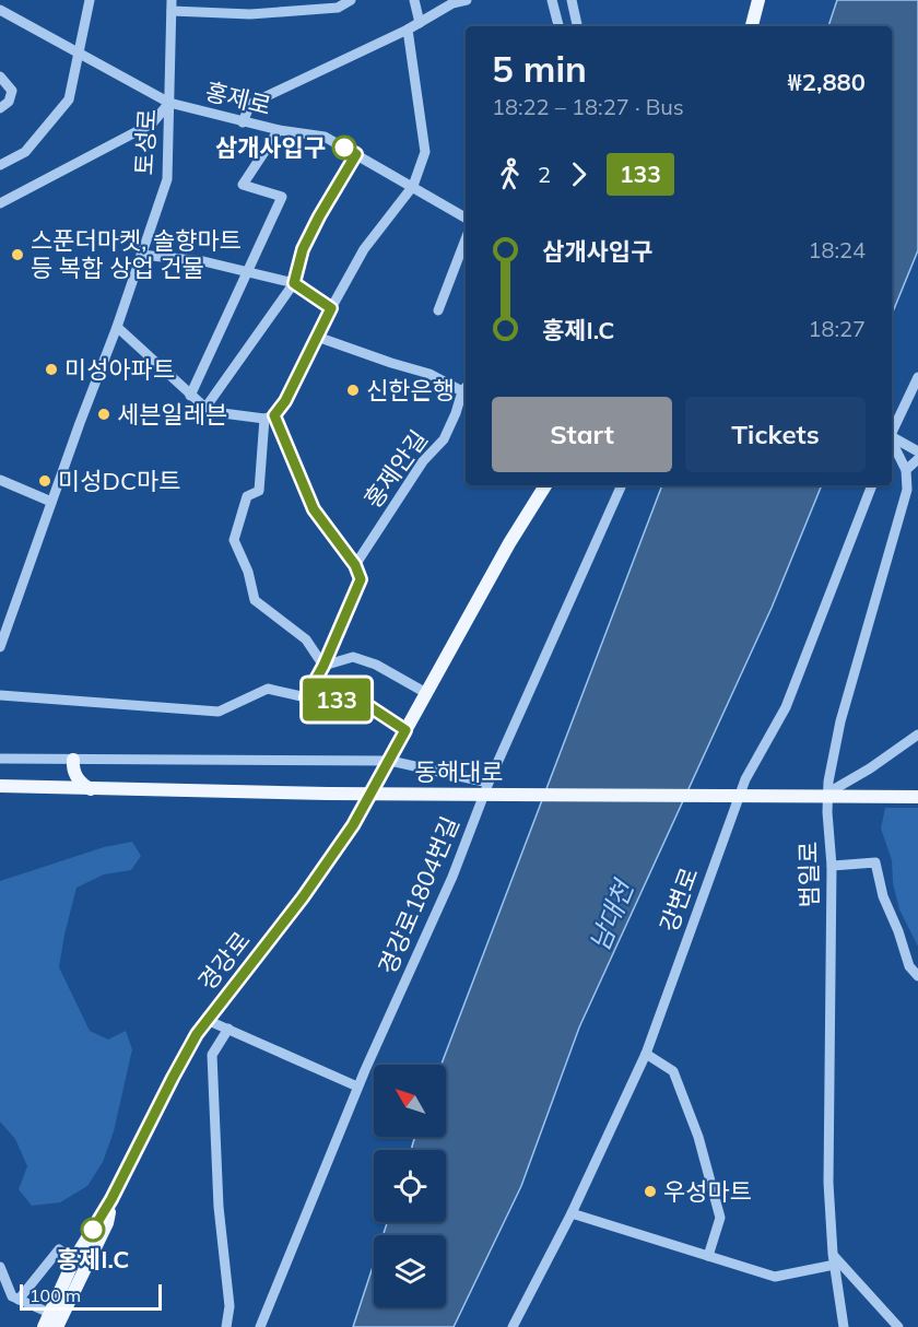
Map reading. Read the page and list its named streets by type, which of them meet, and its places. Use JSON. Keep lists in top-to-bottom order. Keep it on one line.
{"streets":{"main road":["동해대로","경강로"],"street":["홍제로","토성로","홍제안길","범일로","경강로1804번길","강변로"]},"crossings":[["홍제로","토성로"]],"water":["남대천"],"places":["삼개사입구","스푼더마켓, 솔향마트 등 복합 상업 건물","미성아파트","신한은행","세븐일레븐","미성DC마트","우성마트","홍제I.C"],"lines":["bus line 133"],"scale_bar":"100 m","north":"top left","page":{"on_map":"133","heading":["5 min","18:22 – 18:27 · Bus","₩2,880"],"legs":["2","133"],"list":[{"name":"삼개사입구","value":"18:24"},{"name":"홍제I.C","value":"18:27"}],"buttons":["Start","Tickets"],"scale":"100 m"}}
